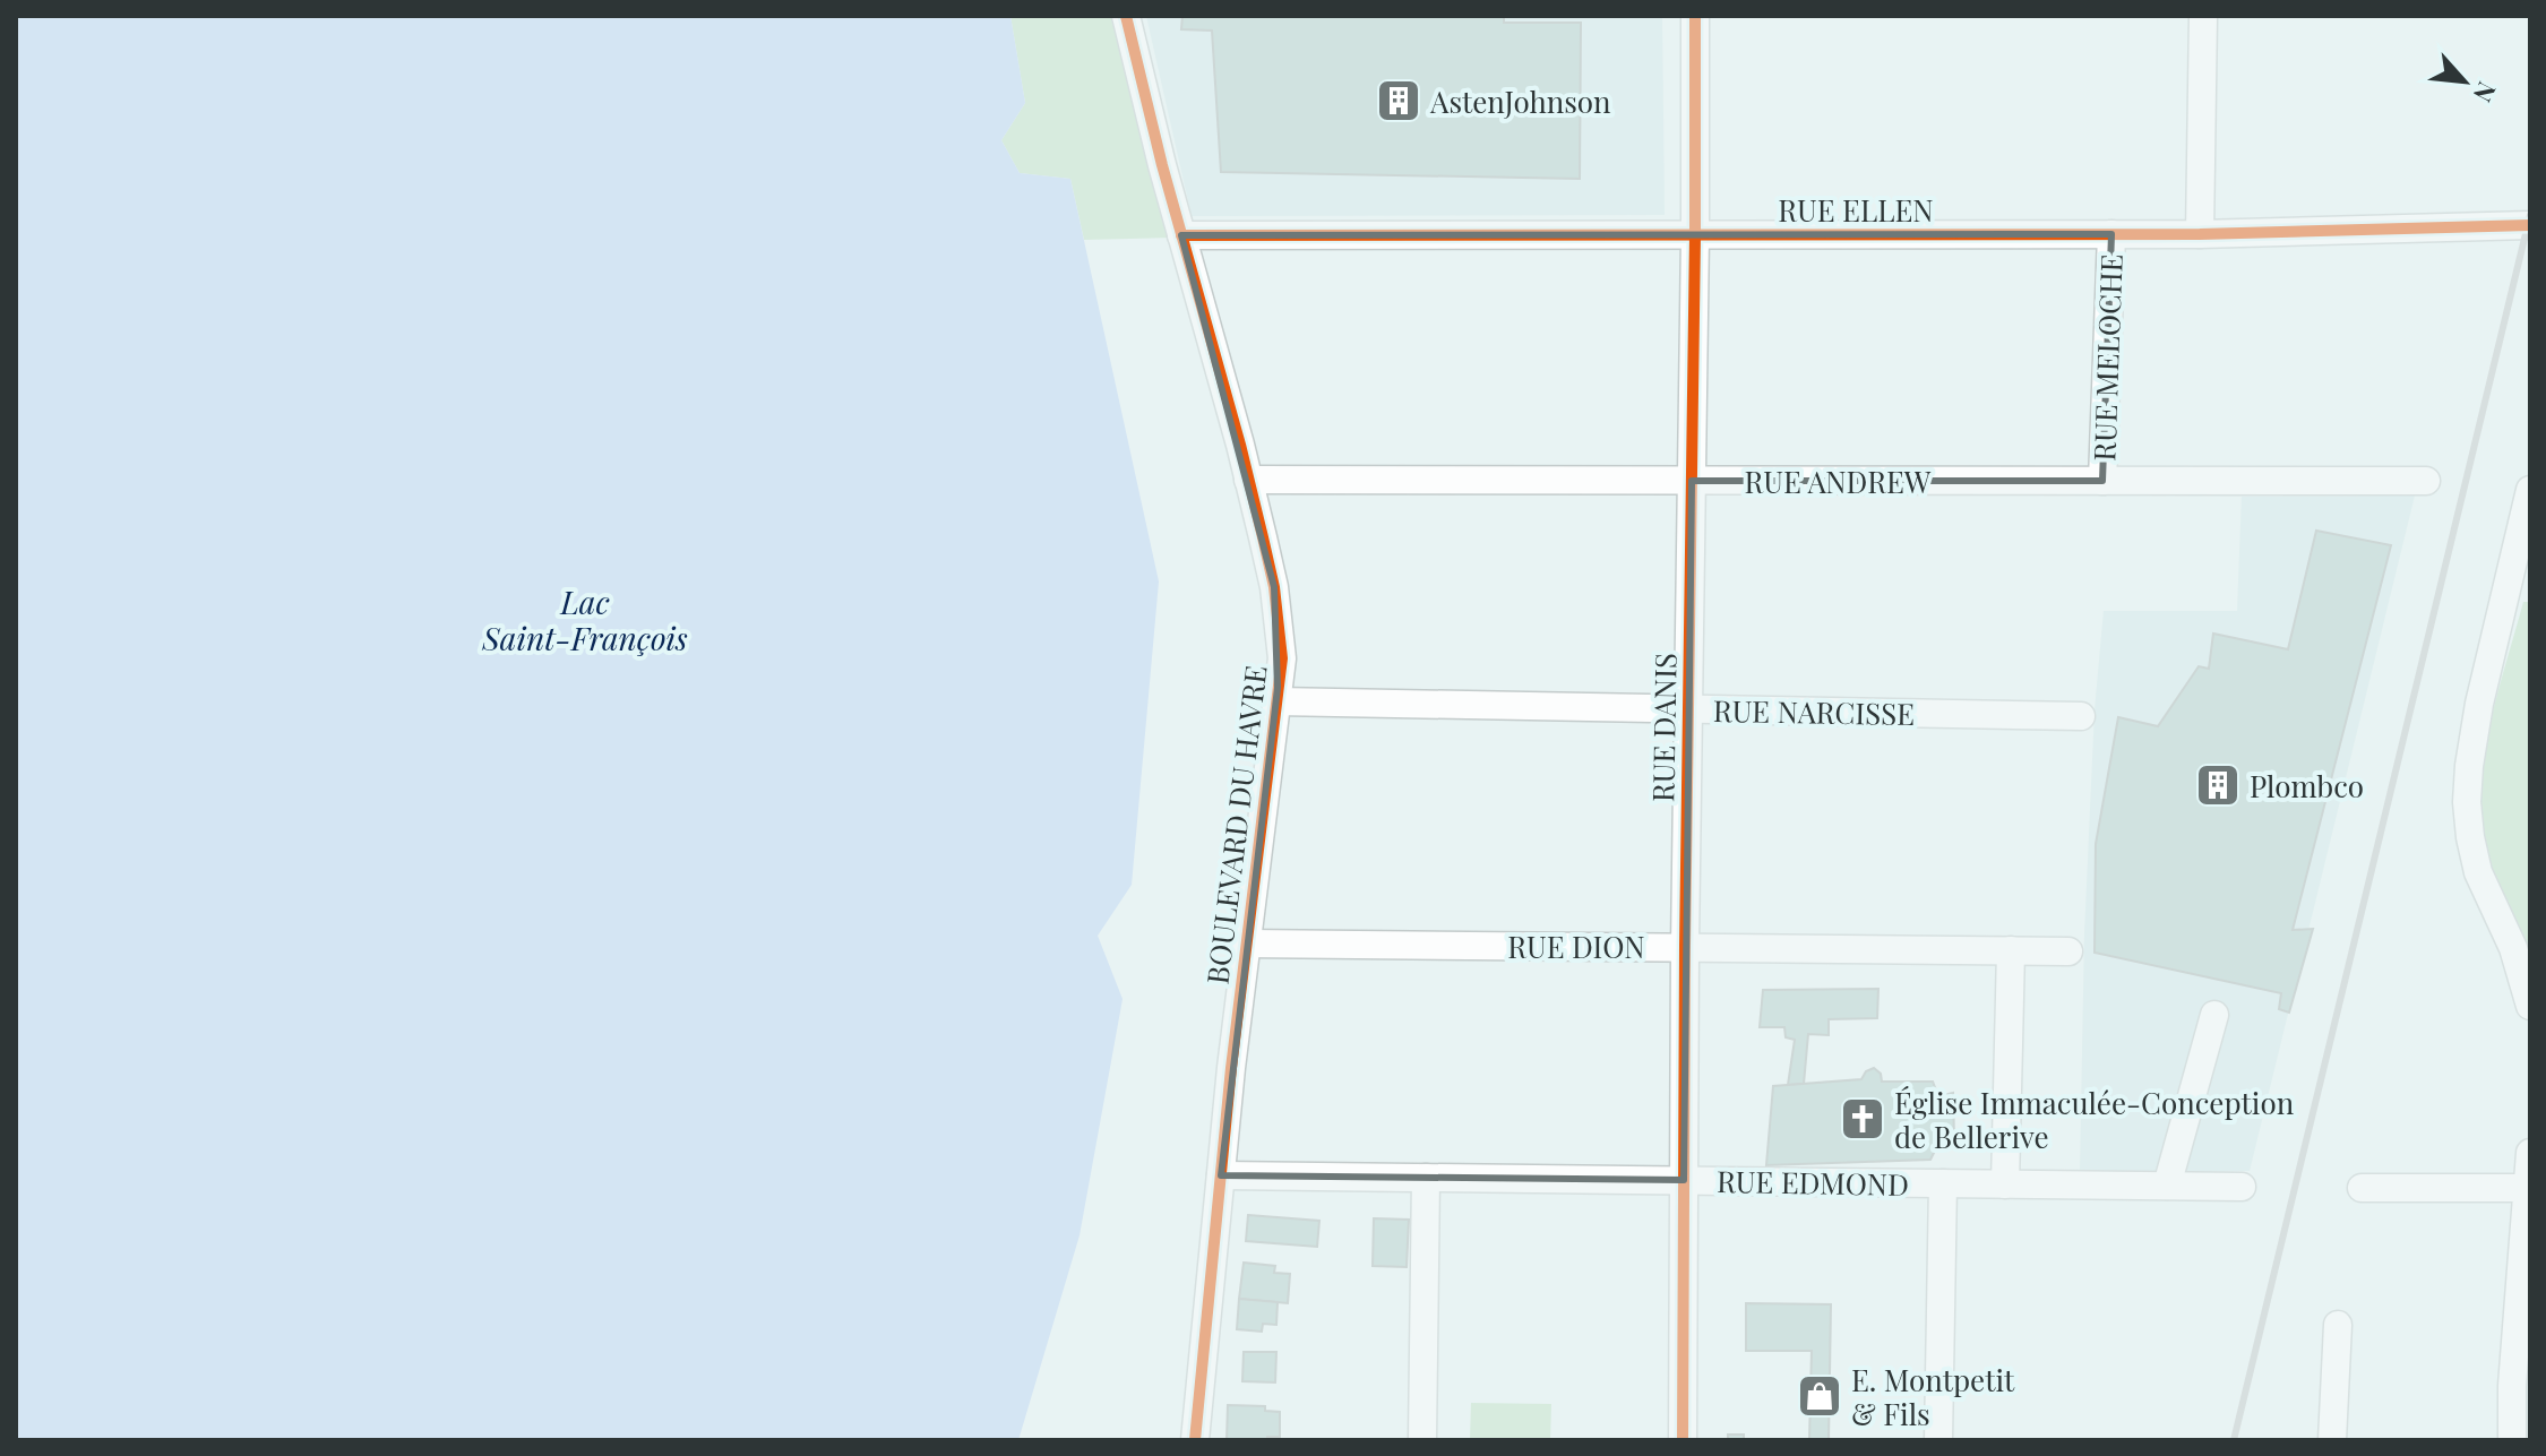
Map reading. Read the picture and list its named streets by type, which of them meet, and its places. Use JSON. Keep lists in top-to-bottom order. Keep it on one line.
{"streets":{"street":["RUE ELLEN","RUE MELOCHE","RUE ANDREW","RUE NARCISSE","RUE DANIS","BOULEVARD DU HAVRE","RUE DION","RUE EDMOND"]},"crossings":[["RUE ELLEN","RUE MELOCHE"],["RUE ELLEN","RUE DANIS"],["RUE ELLEN","BOULEVARD DU HAVRE"],["RUE MELOCHE","RUE ANDREW"],["RUE ANDREW","RUE DANIS"],["RUE ANDREW","BOULEVARD DU HAVRE"],["RUE NARCISSE","RUE DANIS"],["RUE NARCISSE","BOULEVARD DU HAVRE"],["RUE DANIS","RUE DION"],["RUE DANIS","RUE EDMOND"],["BOULEVARD DU HAVRE","RUE DION"],["BOULEVARD DU HAVRE","RUE EDMOND"]],"water":["Lac Saint-François"],"places":{"building":["AstenJohnson","Plombco"],"church":["Église Immaculée-Conception de Bellerive"],"shop":["E. Montpetit & Fils"]},"north":"bottom right"}
